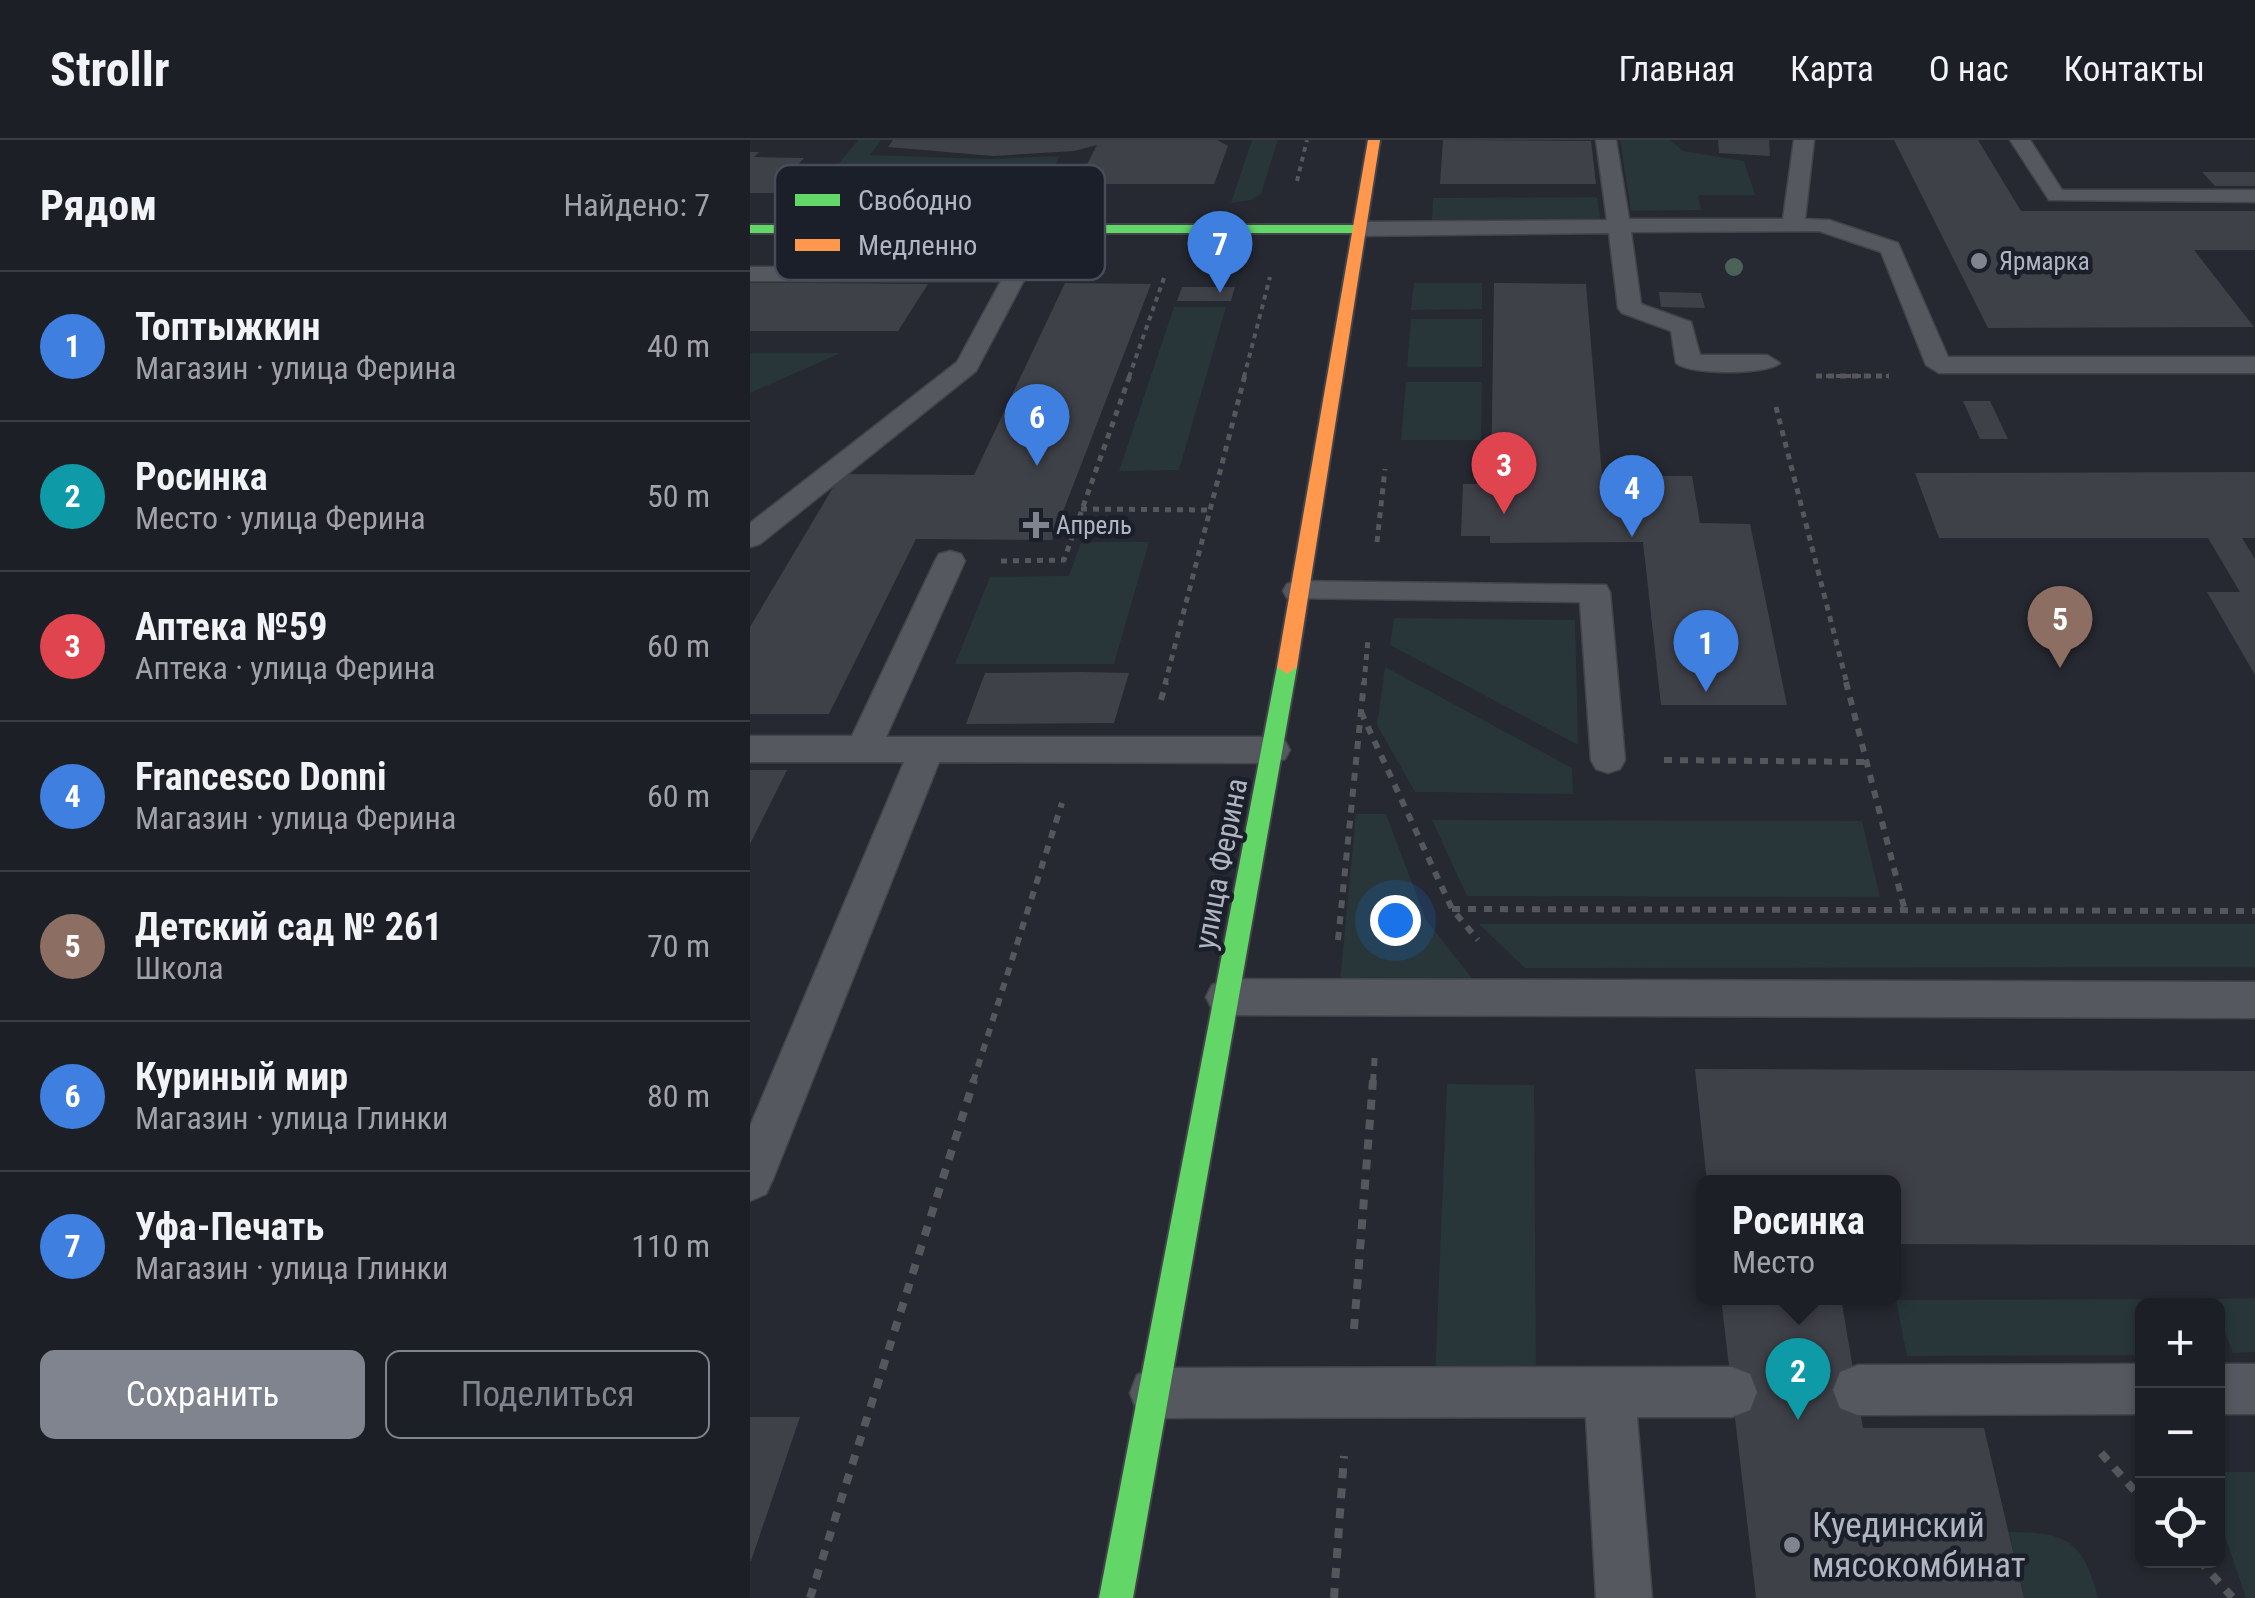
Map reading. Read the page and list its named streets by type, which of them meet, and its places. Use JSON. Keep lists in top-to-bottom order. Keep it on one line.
{"streets":{"main road":["улица Ферина"]},"places":{"other":["Ярмарка","Куединский мясокомбинат"],"health":["Апрель"]},"legend":["Свободно","Медленно"],"page":{"header":"Strollr","nav":["Главная","Карта","О нас","Контакты"],"heading":["Рядом","Найдено: 7"],"pins":["7","6","3","4","5","1","2"],"list":[{"mark":"1","name":"Топтыжкин","note":"Магазин · улица Ферина","value":"40 m"},{"mark":"2","name":"Росинка","note":"Место · улица Ферина","value":"50 m"},{"mark":"3","name":"Аптека №59","note":"Аптека · улица Ферина","value":"60 m"},{"mark":"4","name":"Francesco Donni","note":"Магазин · улица Ферина","value":"60 m"},{"mark":"5","name":"Детский сад № 261","note":"Школа","value":"70 m"},{"mark":"6","name":"Куриный мир","note":"Магазин · улица Глинки","value":"80 m"},{"mark":"7","name":"Уфа-Печать","note":"Магазин · улица Глинки","value":"110 m"}],"popup":["Росинка","Место"],"map_buttons":["+","−"],"buttons":["Сохранить","Поделиться"]}}
